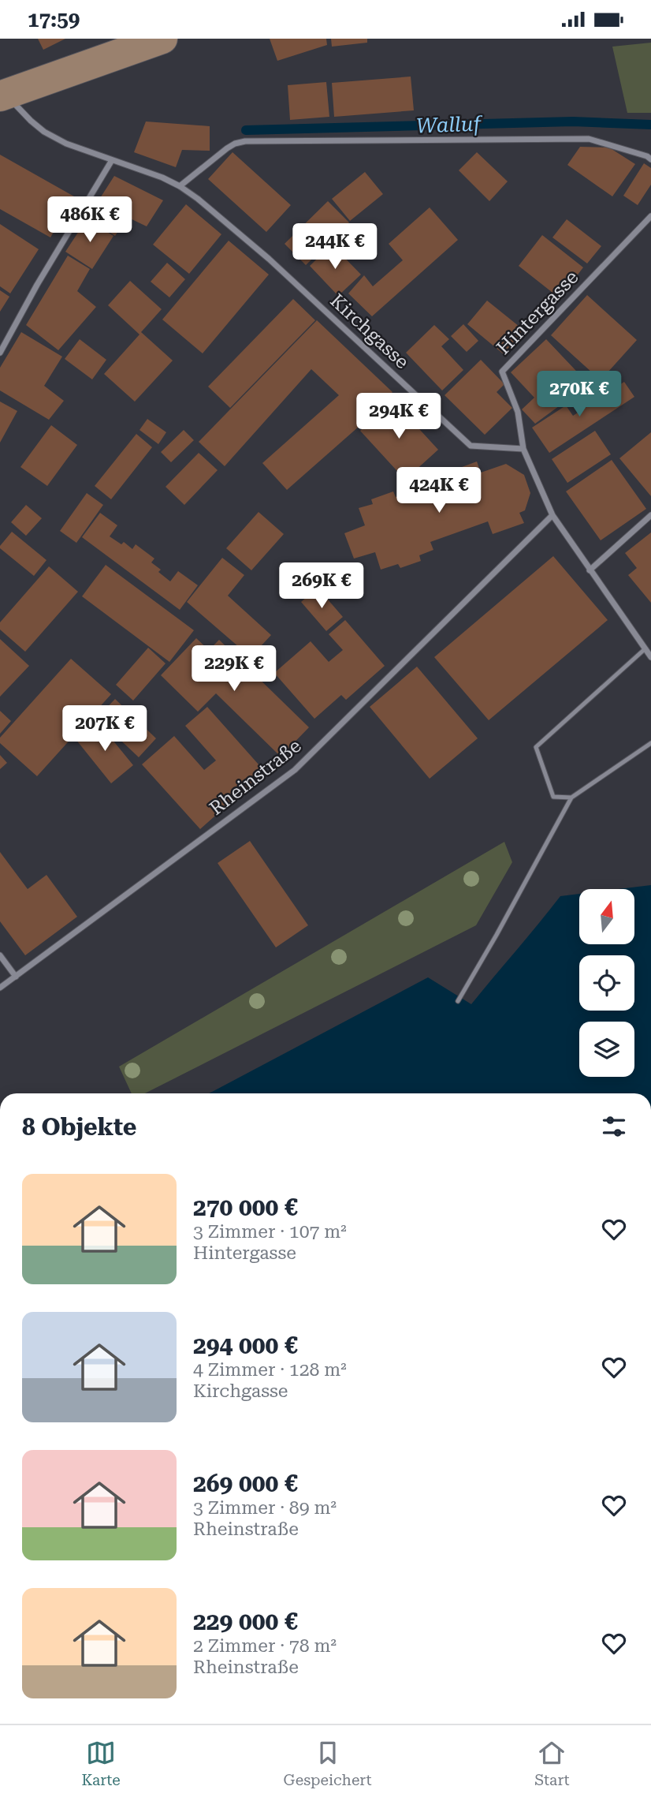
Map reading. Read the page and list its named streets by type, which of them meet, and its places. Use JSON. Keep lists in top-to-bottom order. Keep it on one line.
{"streets":{"street":["Hintergasse","Kirchgasse","Rheinstraße"]},"crossings":[["Hintergasse","Kirchgasse"]],"water":["Walluf"],"north":"top","page":{"status":"17:59","price":["486K €","244K €","270K €","294K €","424K €","269K €","229K €","207K €"],"heading":"8 Objekte","list":[{"name":"270 000 €","note":"3 Zimmer · 107 m² · Hintergasse"},{"name":"294 000 €","note":"4 Zimmer · 128 m² · Kirchgasse"},{"name":"269 000 €","note":"3 Zimmer · 89 m² · Rheinstraße"},{"name":"229 000 €","note":"2 Zimmer · 78 m² · Rheinstraße"}],"tabs":["Karte","Gespeichert","Start"]}}
